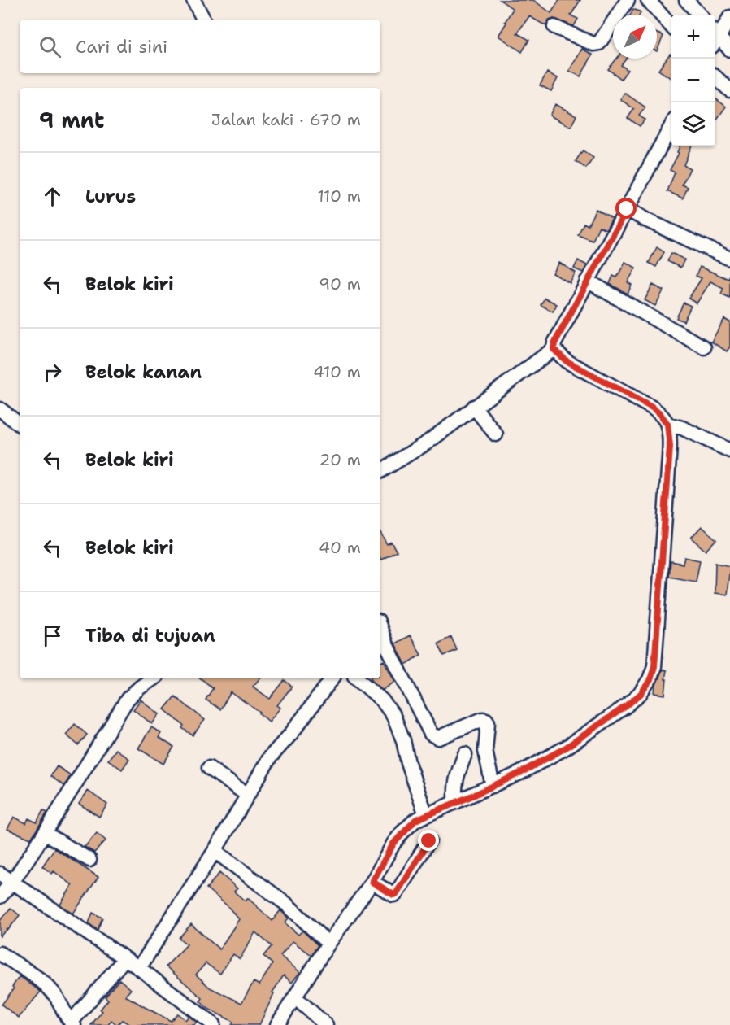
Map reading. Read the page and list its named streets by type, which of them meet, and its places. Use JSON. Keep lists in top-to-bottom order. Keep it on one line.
{"north":"top right","page":{"map_buttons":["+","−"],"search":"Cari di sini","heading":["9 mnt","Jalan kaki · 670 m"],"list":[["Lurus","110 m"],["Belok kiri","90 m"],["Belok kanan","410 m"],["Belok kiri","20 m"],["Belok kiri","40 m"],"Tiba di tujuan"]}}
